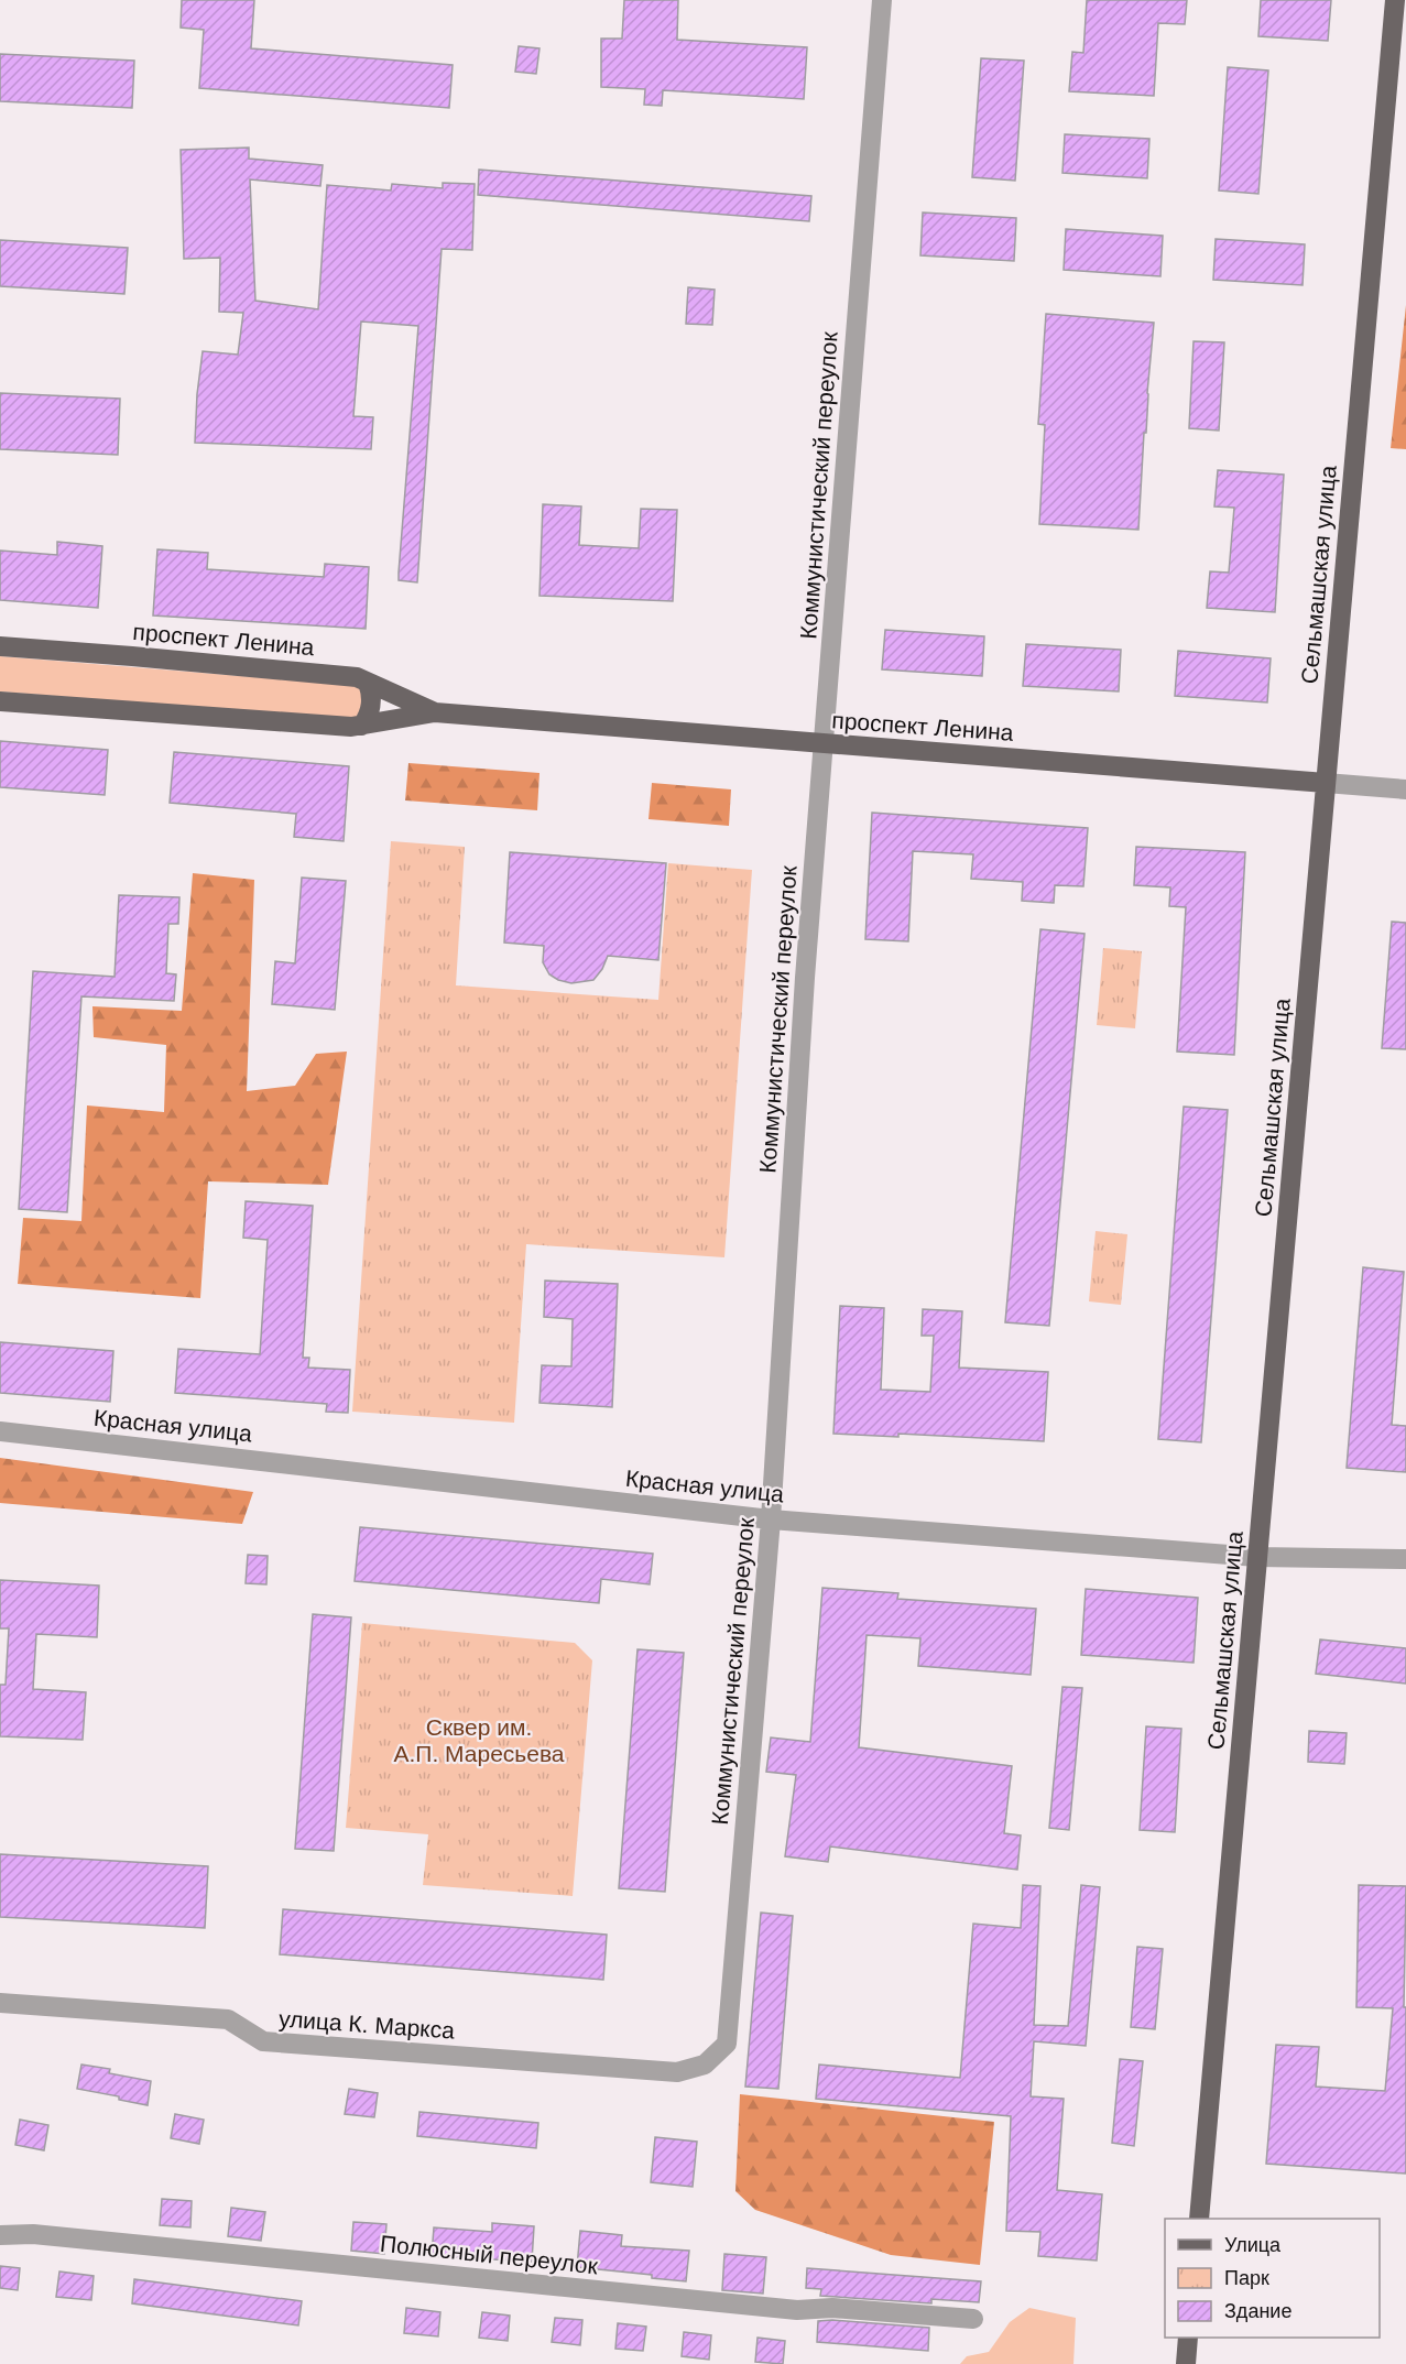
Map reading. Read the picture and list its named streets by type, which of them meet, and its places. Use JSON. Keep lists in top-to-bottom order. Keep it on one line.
{"streets":{"main road":["Сельмашская улица","проспект Ленина"],"street":["Коммунистический переулок","Красная улица","улица К. Маркса","Полюсный переулок"]},"crossings":[["Коммунистический переулок","проспект Ленина"],["Коммунистический переулок","Красная улица"],["Коммунистический переулок","улица К. Маркса"],["Сельмашская улица","проспект Ленина"],["Сельмашская улица","Красная улица"]],"parks":["Сквер им. А.П. Маресьева"],"legend":["Улица","Парк","Здание"]}
